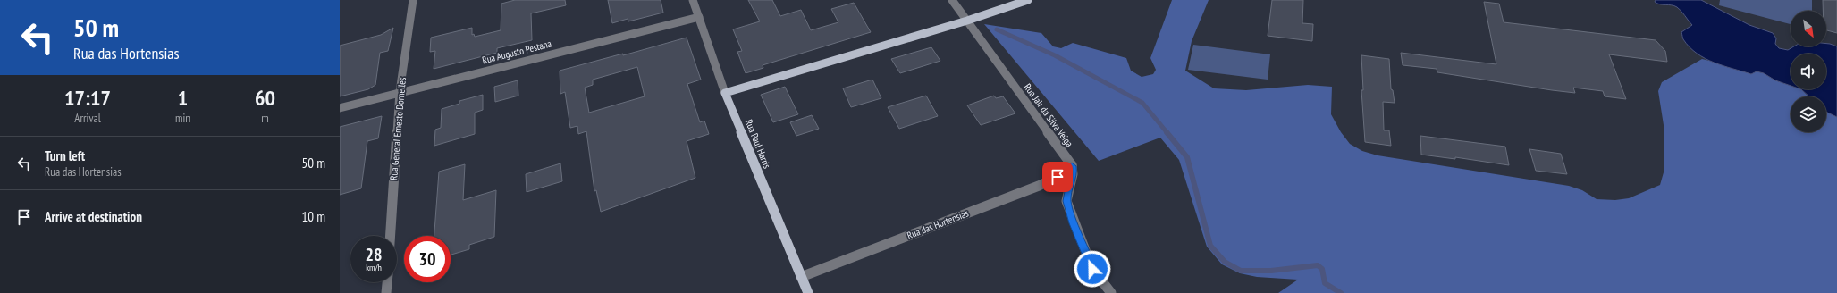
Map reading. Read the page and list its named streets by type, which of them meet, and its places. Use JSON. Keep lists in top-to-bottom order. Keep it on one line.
{"streets":{"main road":["Rua Paul Harris"],"street":["Rua Augusto Pestana","Rua Jair da Silva Veiga","Rua General Ernesto Dornelles","Rua das Hortensias"]},"crossings":[["Rua Augusto Pestana","Rua General Ernesto Dornelles"],["Rua Augusto Pestana","Rua Paul Harris"],["Rua Jair da Silva Veiga","Rua das Hortensias"],["Rua Paul Harris","Rua das Hortensias"]],"north":"bottom right","page":{"turn":["50 m","Rua das Hortensias"],"eta":["17:17","Arrival","1","min","60","m"],"list":[{"name":"Turn left","note":"Rua das Hortensias","value":"50 m"},{"name":"Arrive at destination","value":"10 m"}],"speed":"28 km/h","limit":"30"}}
